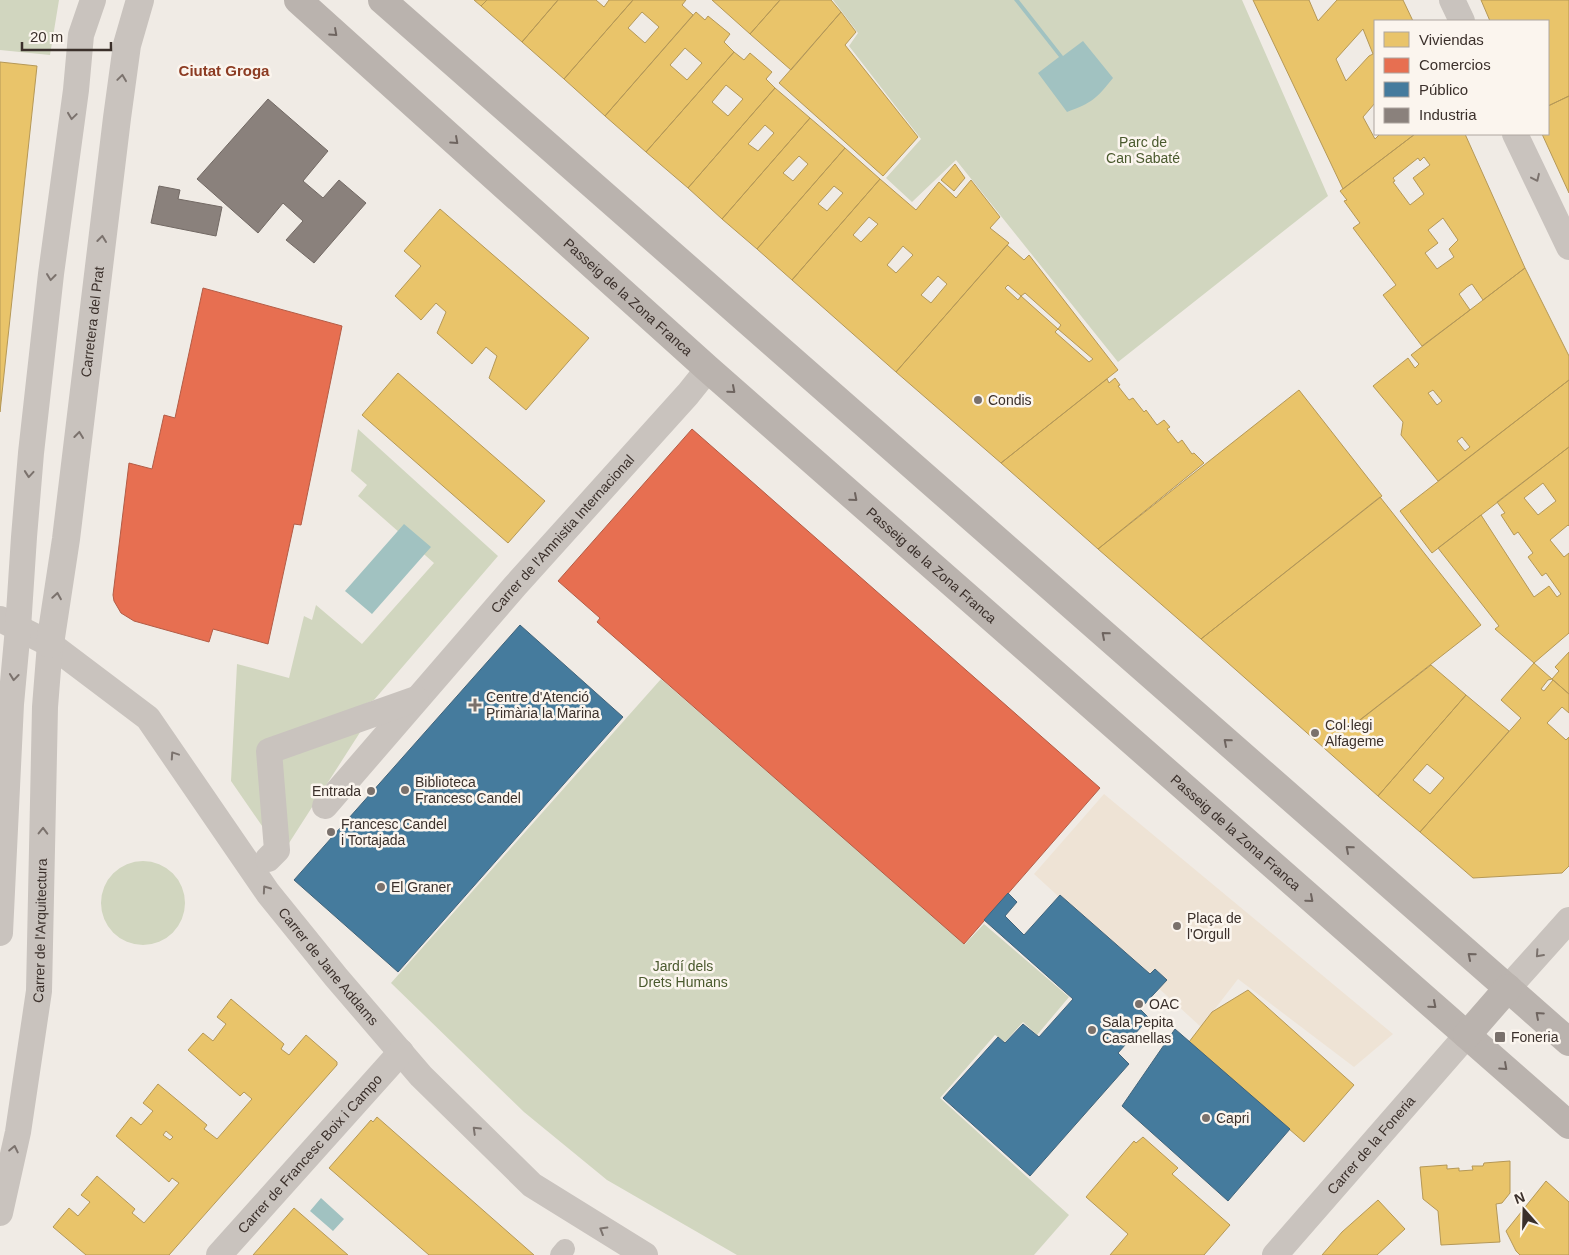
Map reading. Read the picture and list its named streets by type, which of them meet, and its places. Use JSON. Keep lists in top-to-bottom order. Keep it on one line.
{"streets":{"main road":["Passeig de la Zona Franca"],"street":["Carretera del Prat","Carrer de l'Amnistia Internacional","Carrer de l'Arquitectura","Carrer de Jane Addams","Carrer de la Foneria","Carrer de Francesc Boix i Campo"]},"crossings":[["Passeig de la Zona Franca","Carrer de l'Amnistia Internacional"],["Passeig de la Zona Franca","Carrer de la Foneria"],["Carretera del Prat","Carrer de l'Arquitectura"],["Carretera del Prat","Carrer de Jane Addams"],["Carrer de l'Arquitectura","Carrer de Jane Addams"],["Carrer de Jane Addams","Carrer de Francesc Boix i Campo"]],"one_way":["Carrer de Jane Addams"],"districts":["Ciutat Groga"],"parks":["Parc de Can Sabaté","Jardí dels Drets Humans"],"places":{"other":["Condis","Col·legi Alfageme","Biblioteca Francesc Candel","Entrada","Francesc Candel i Tortajada","El Graner","Plaça de l'Orgull","OAC","Sala Pepita Casanellas","Capri"],"health":["Centre d'Atenció Primària la Marina"],"transit":["Foneria"]},"legend":["Viviendas","Comercios","Público","Industria"],"scale_bar":"20 m","north":"top"}
